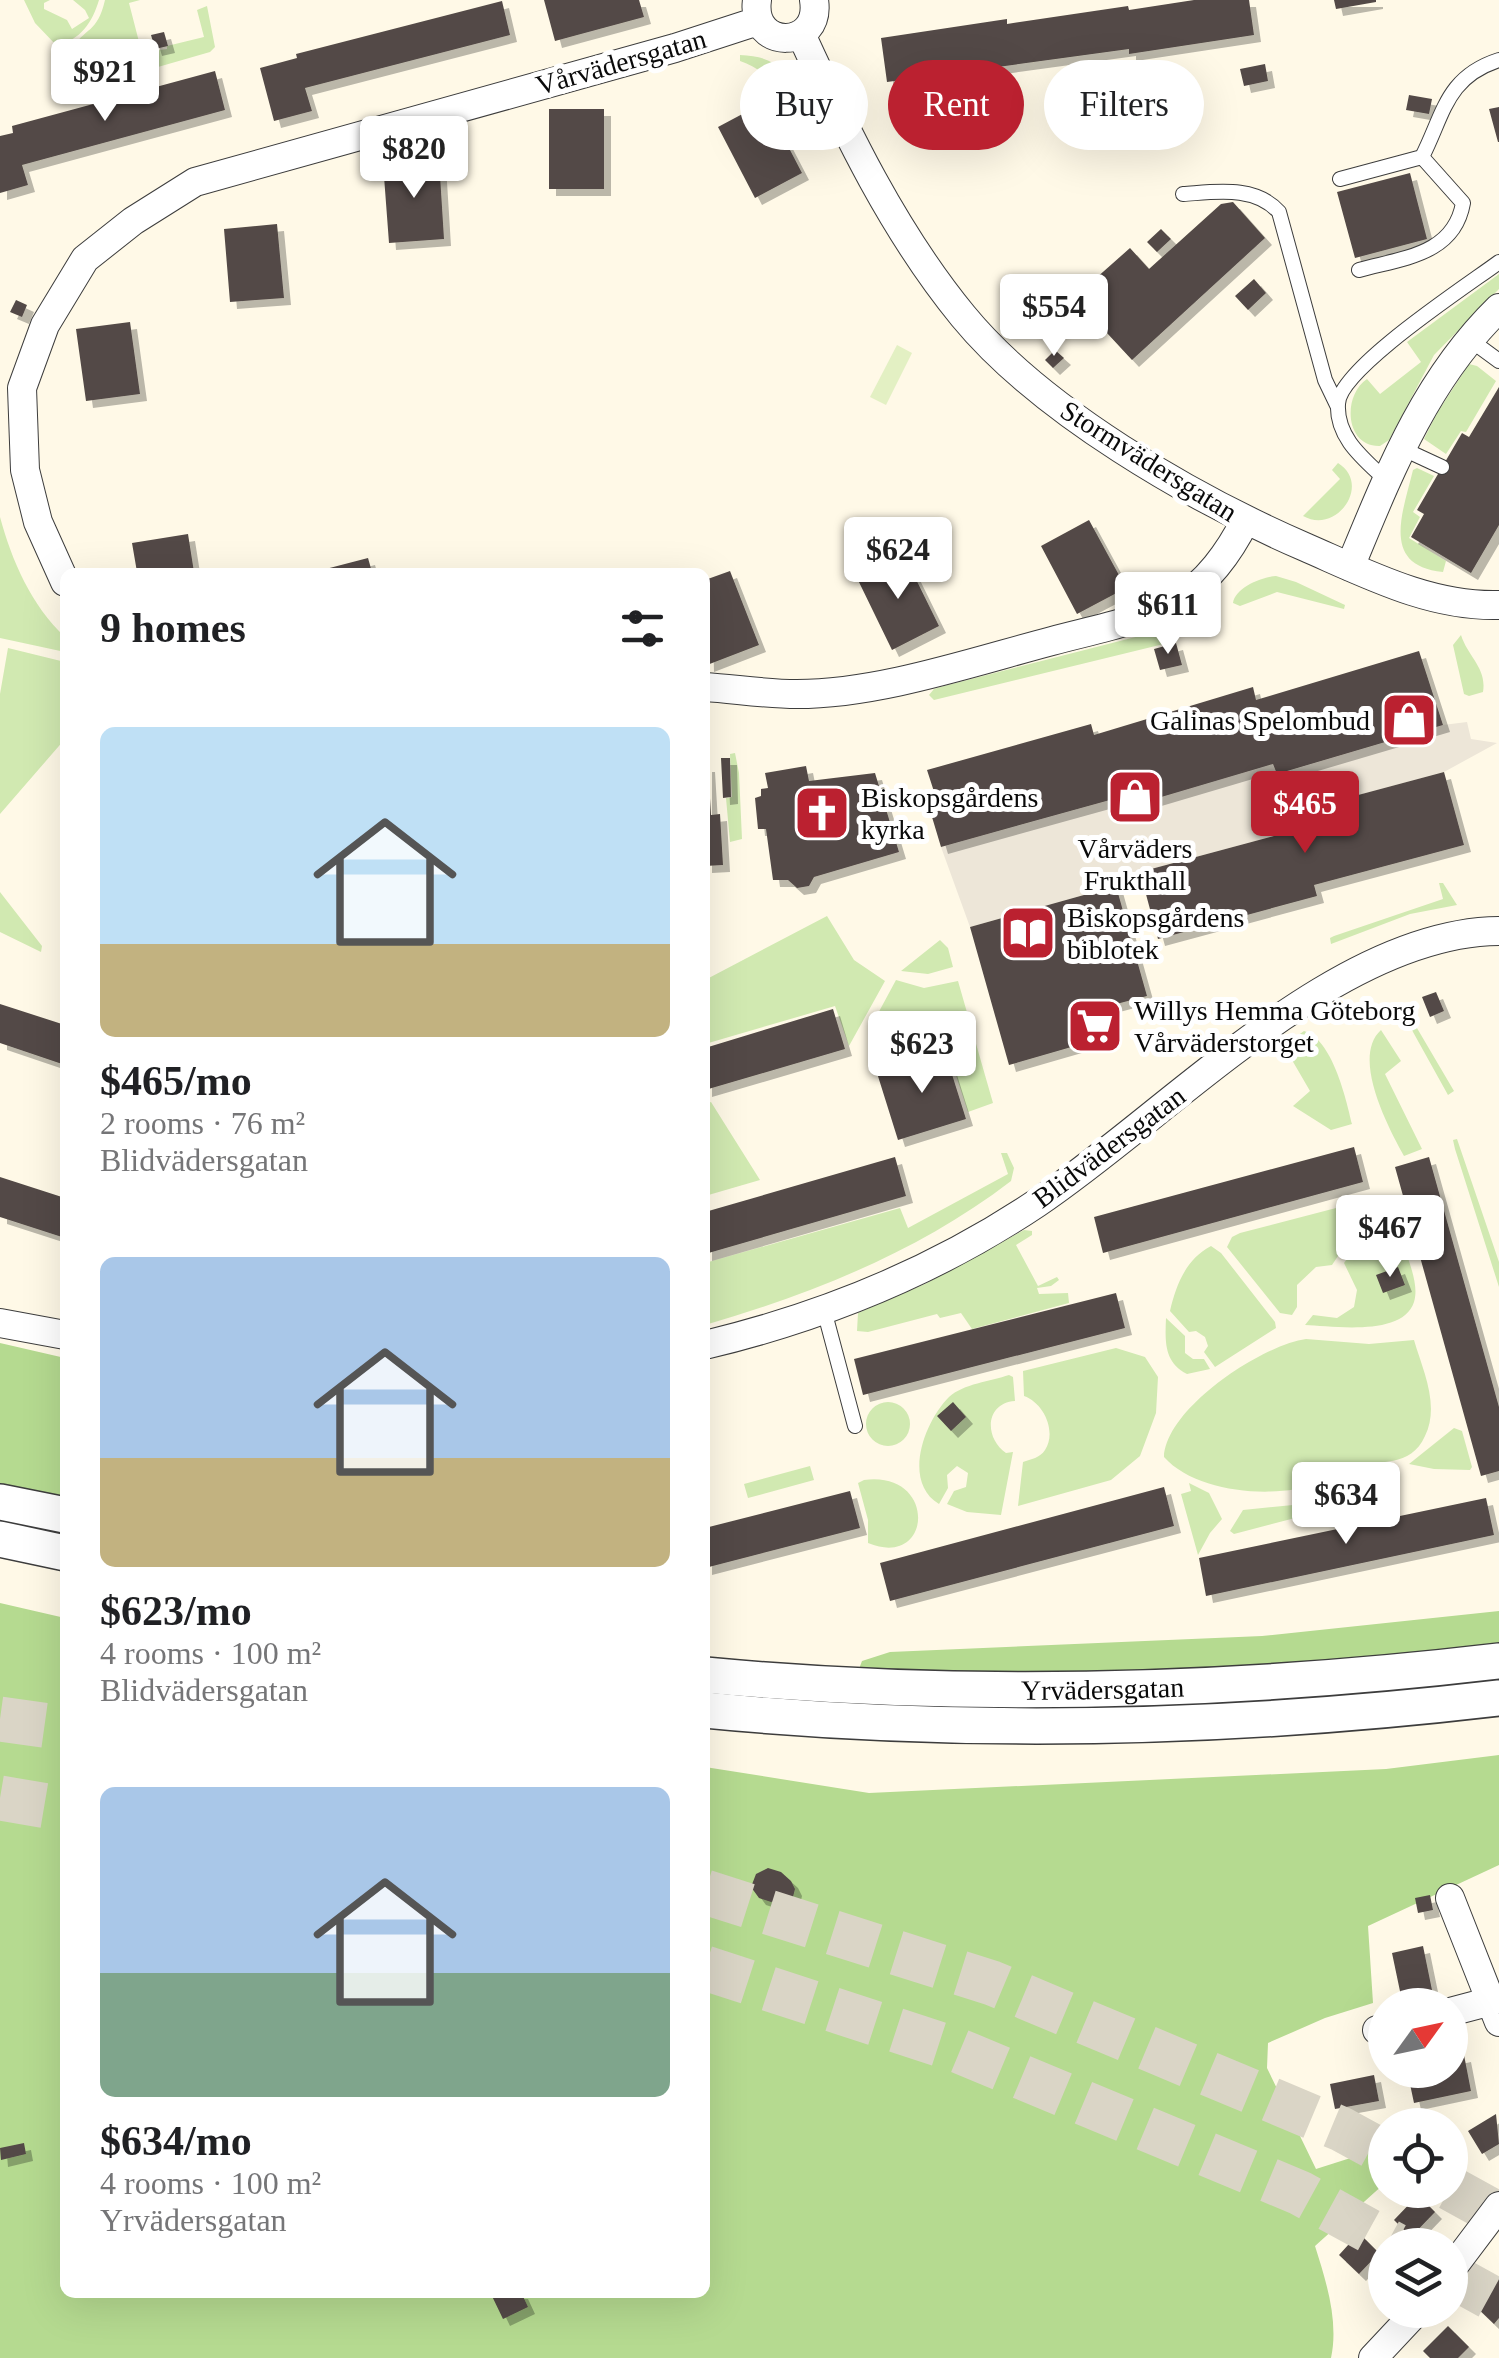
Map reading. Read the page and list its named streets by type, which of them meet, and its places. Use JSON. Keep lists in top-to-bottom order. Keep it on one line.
{"streets":{"street":["Vårvädersgatan","Stormvädersgatan","Blidvädersgatan","Yrvädersgatan"]},"places":{"shop":["Galinas Spelombud","Vårväders Frukthall"],"church":["Biskopsgårdens kyrka"],"library":["Biskopsgårdens biblotek"],"supermarket":["Willys Hemma Göteborg Vårväderstorget"]},"north":"top right","page":{"price":["$921","$820","$554","$624","$611","$465","$623","$467","$634"],"chip":["Buy","Rent","Filters"],"heading":"9 homes","list":[{"name":"$465/mo","note":"2 rooms · 76 m² · Blidvädersgatan"},{"name":"$623/mo","note":"4 rooms · 100 m² · Blidvädersgatan"},{"name":"$634/mo","note":"4 rooms · 100 m² · Yrvädersgatan"}]}}
